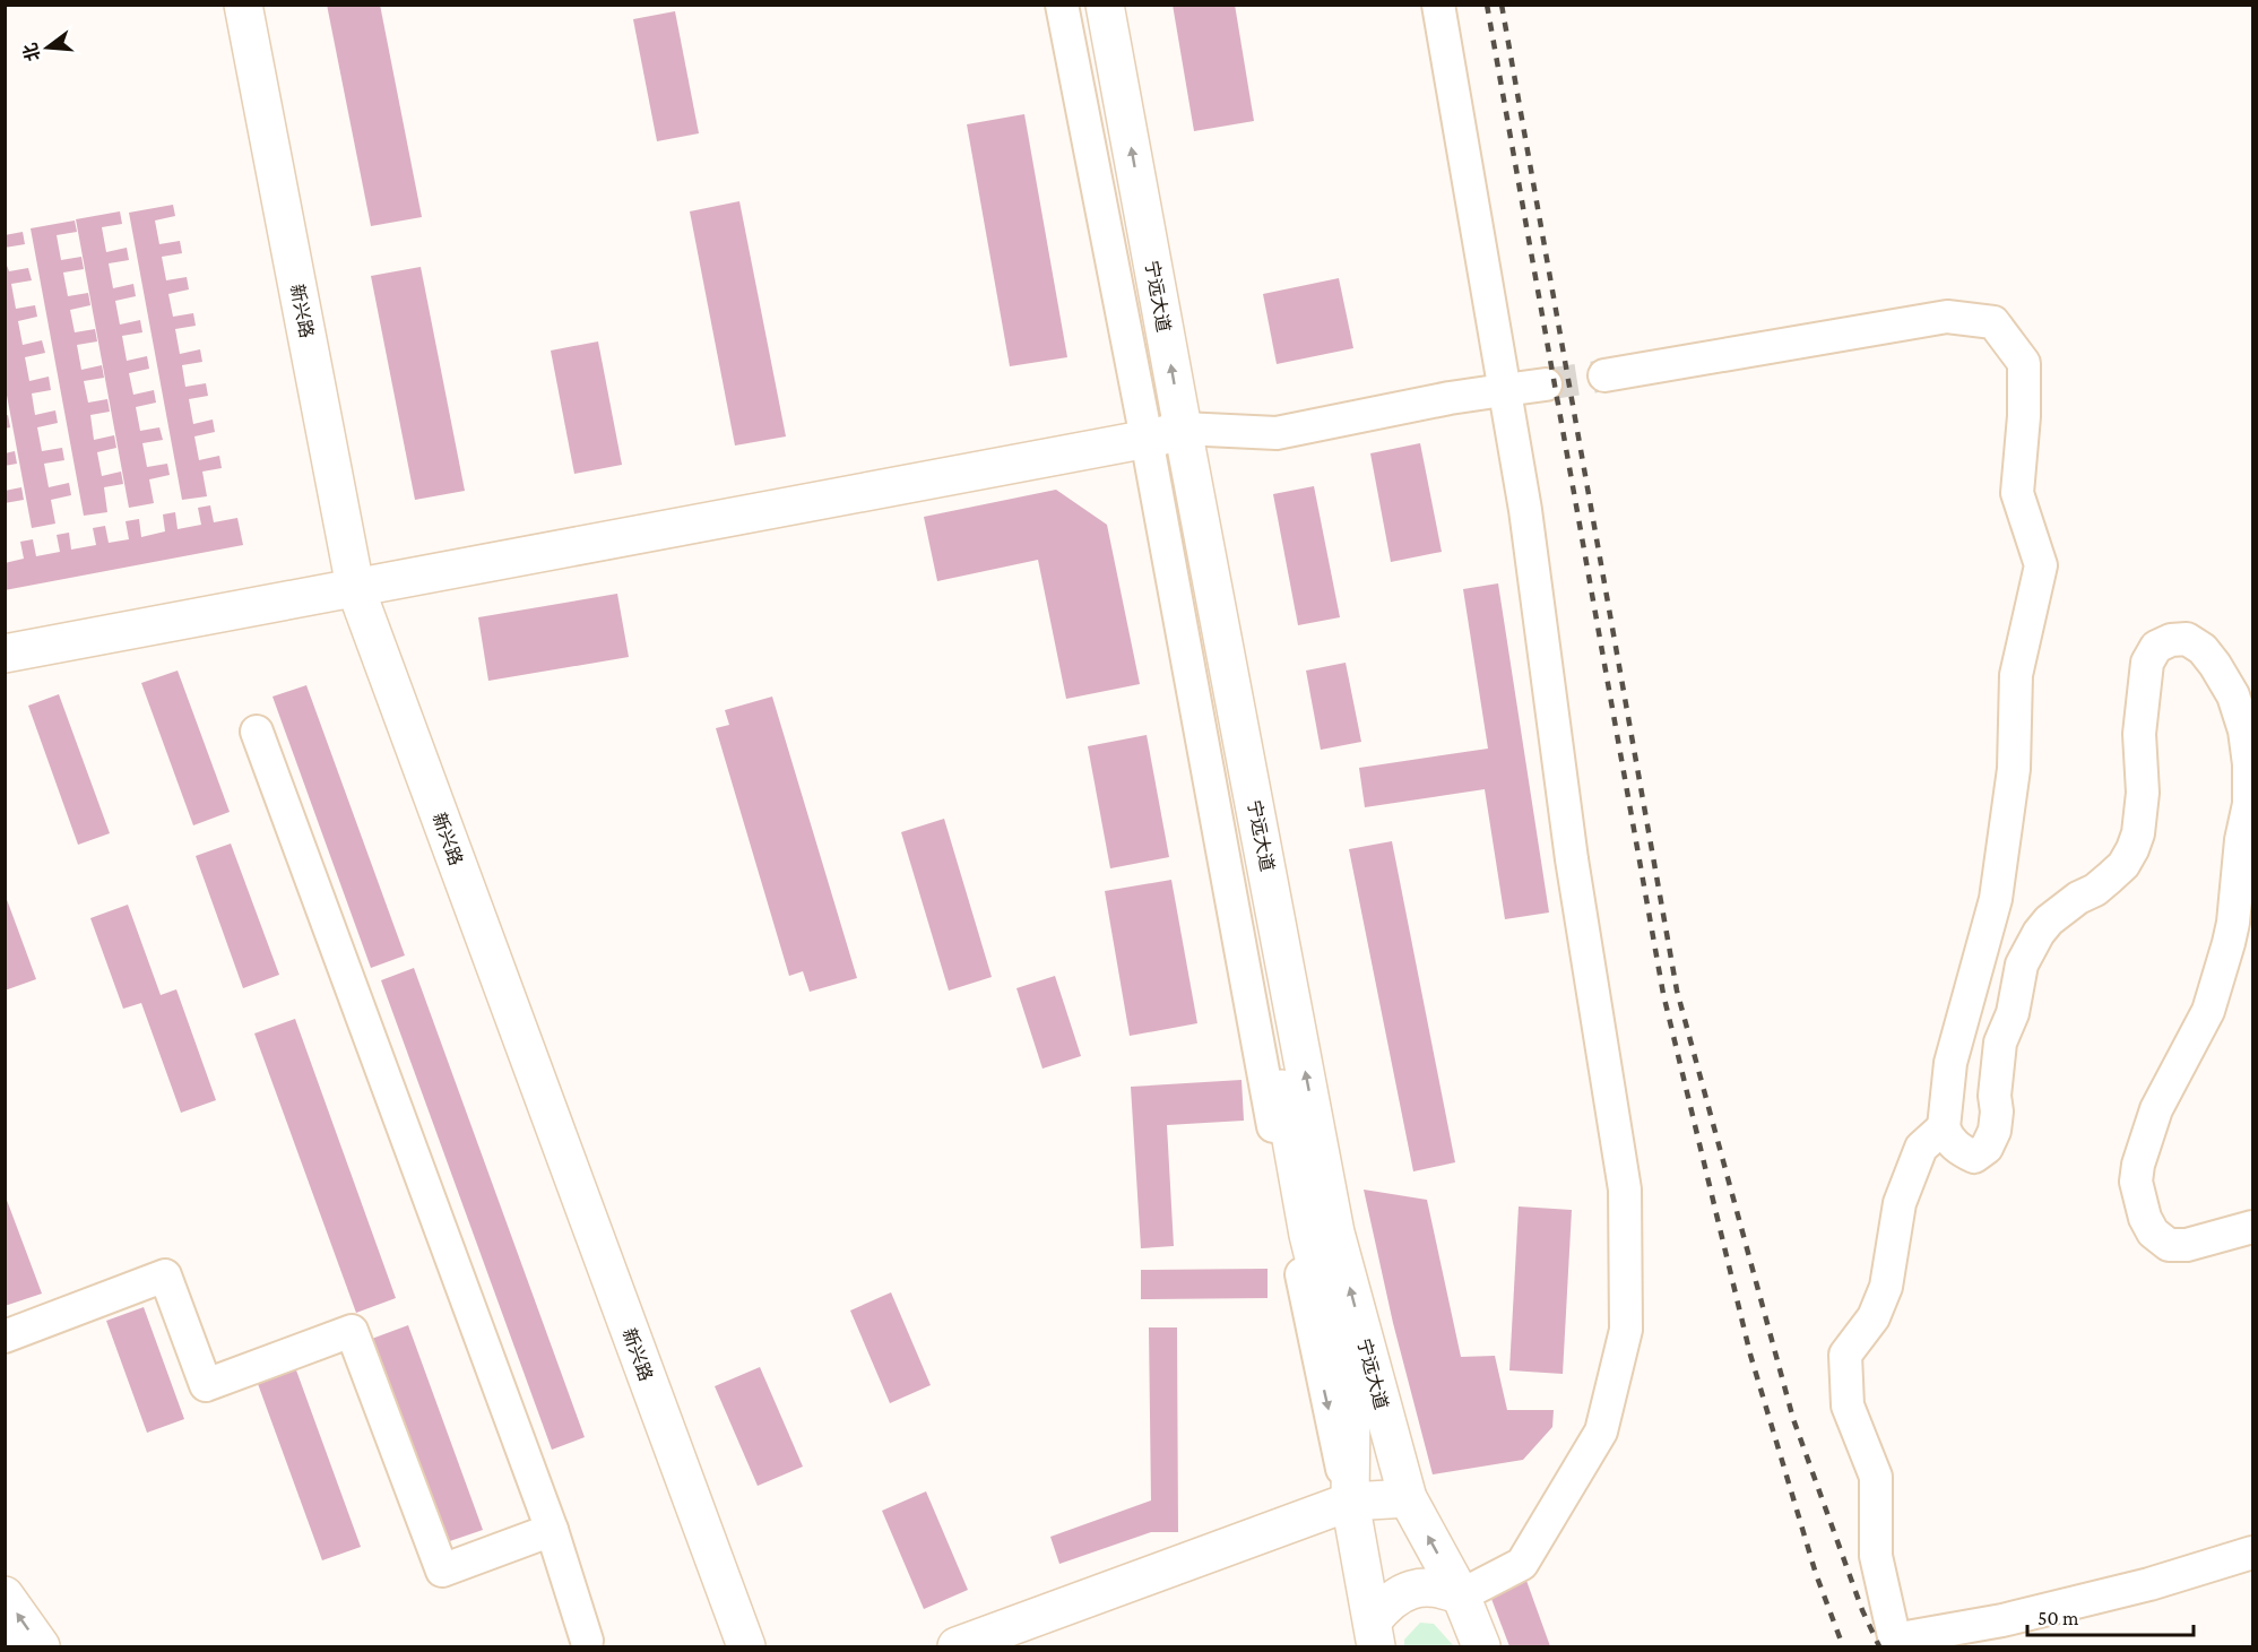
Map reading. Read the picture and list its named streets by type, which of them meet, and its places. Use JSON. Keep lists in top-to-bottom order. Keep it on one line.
{"streets":{"main road":["宁远大道","新兴路"]},"scale_bar":"50 m","north":"left"}
